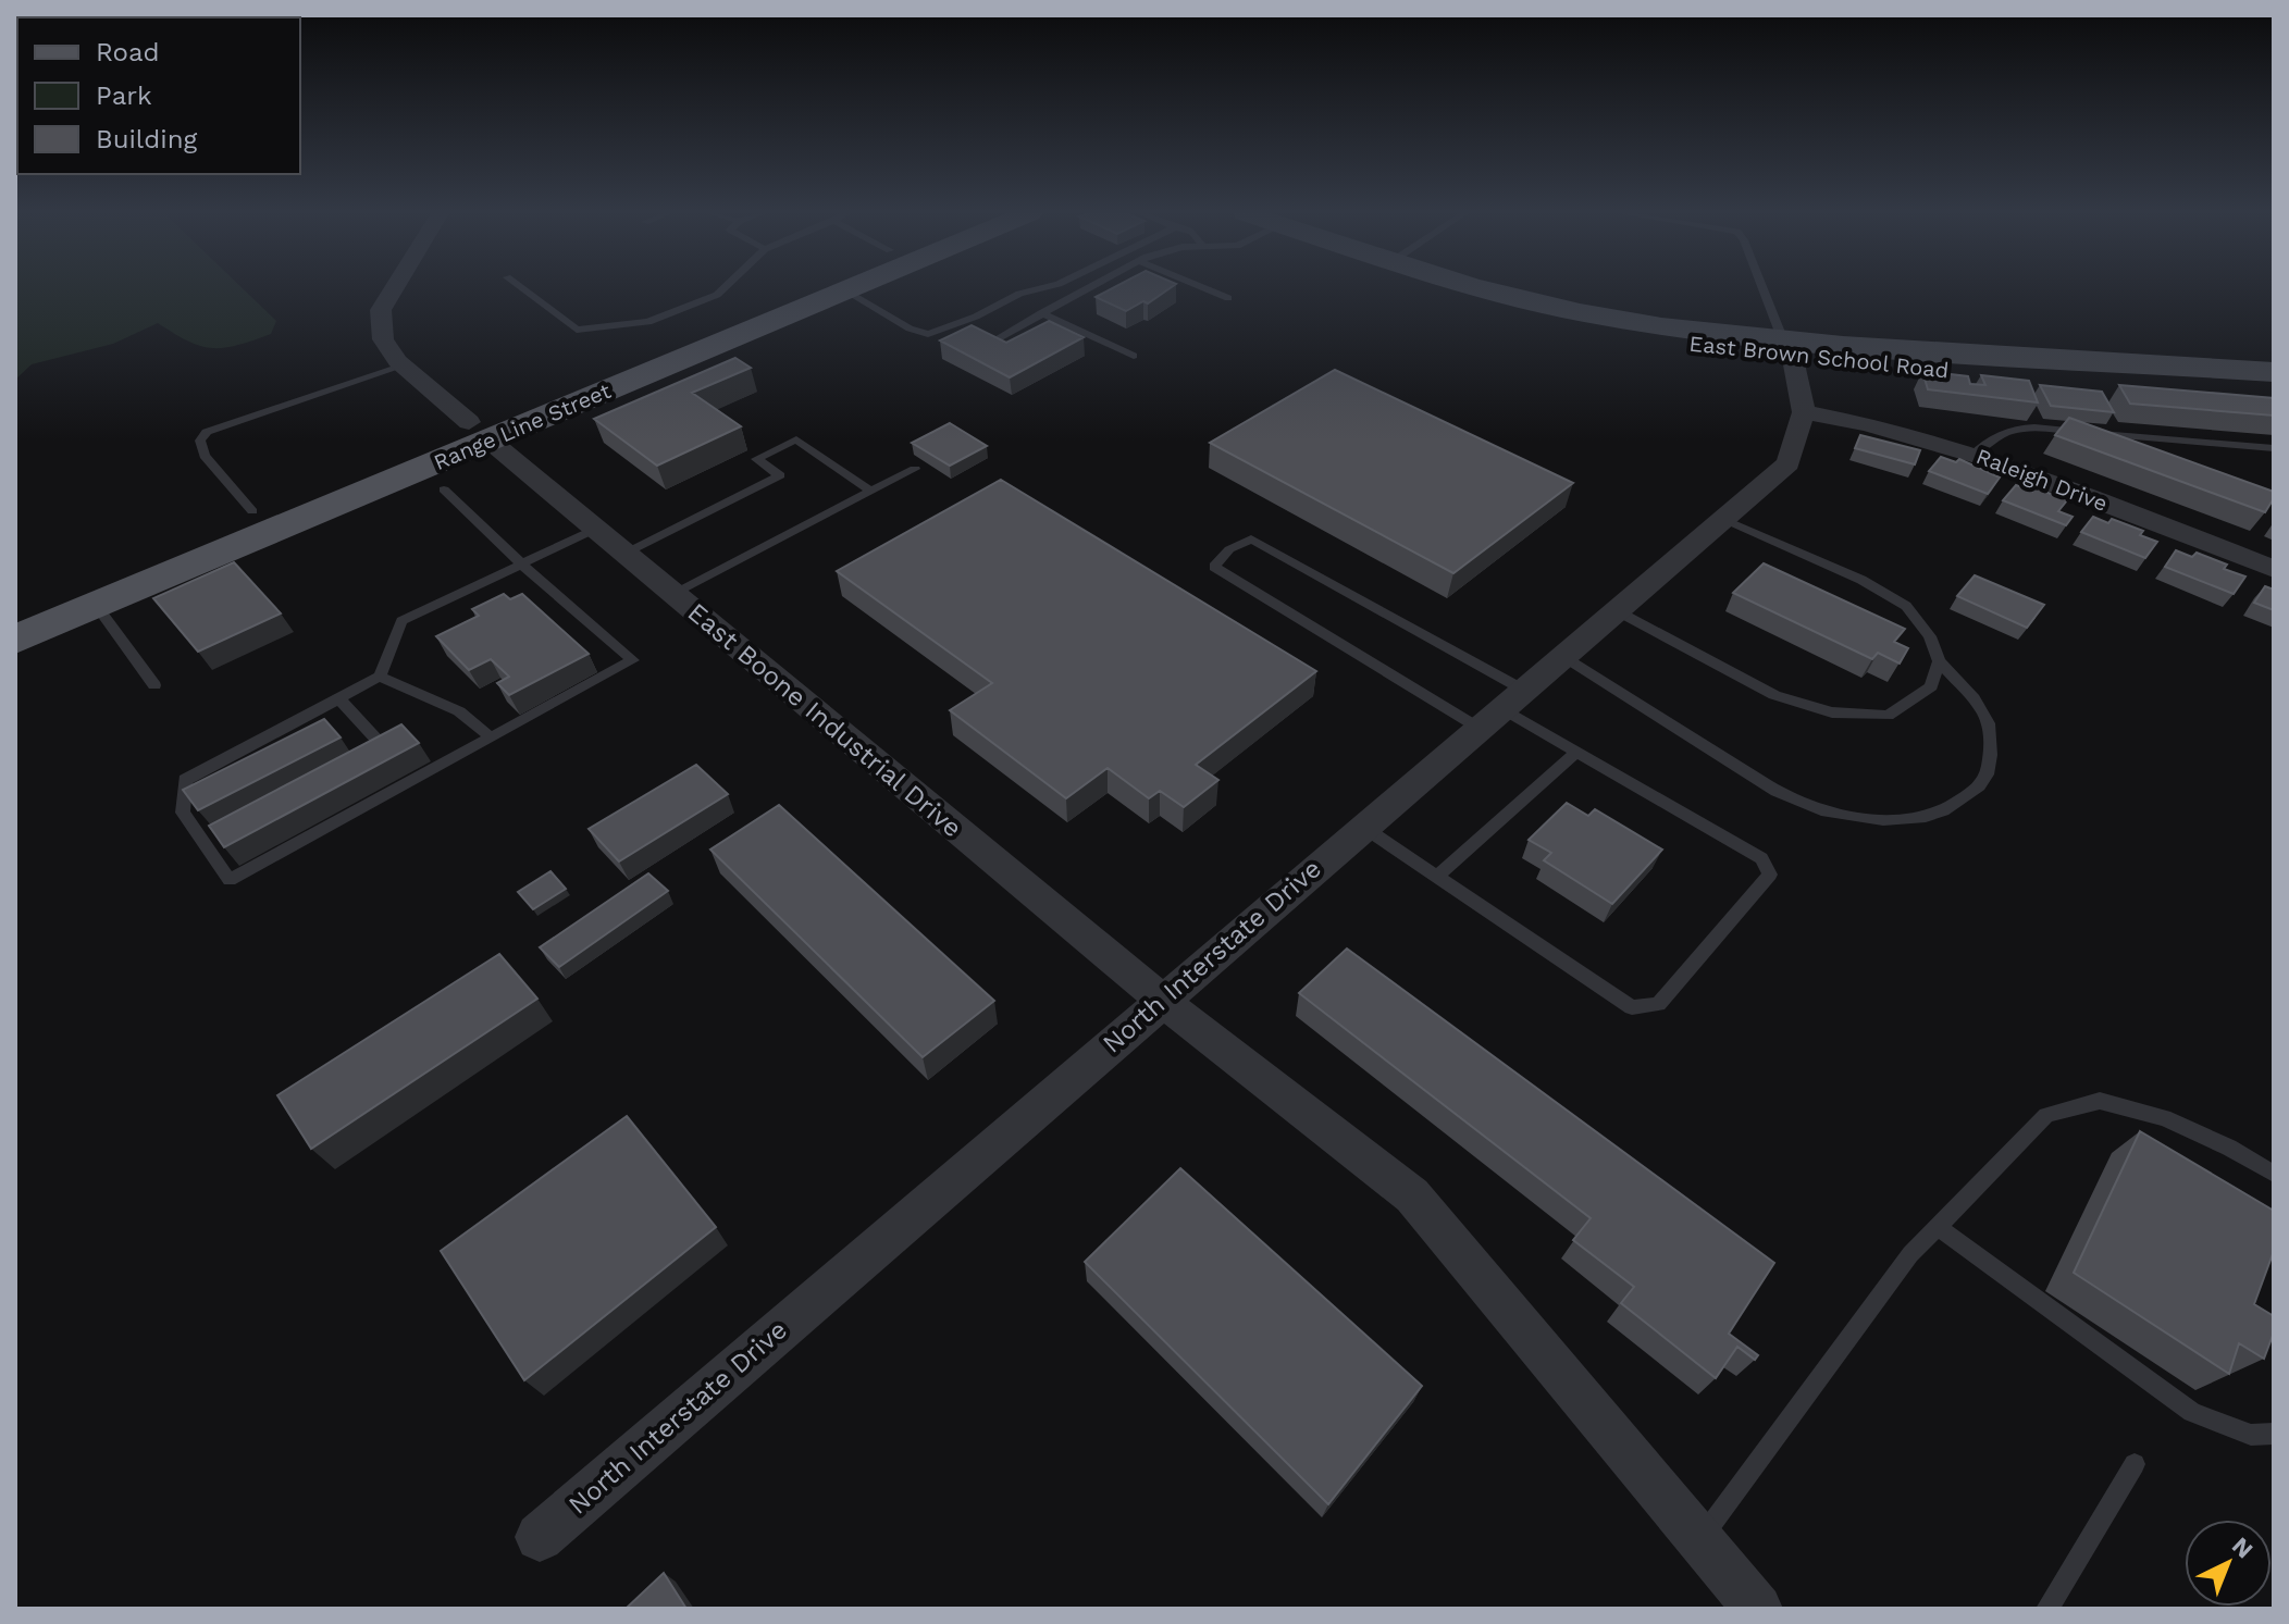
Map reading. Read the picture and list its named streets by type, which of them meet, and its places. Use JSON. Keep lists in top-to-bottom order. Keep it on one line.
{"streets":{"main road":["East Brown School Road","Range Line Street"],"street":["Raleigh Drive","East Boone Industrial Drive","North Interstate Drive"]},"crossings":[["East Brown School Road","North Interstate Drive"],["Range Line Street","East Boone Industrial Drive"],["Raleigh Drive","North Interstate Drive"],["East Boone Industrial Drive","North Interstate Drive"]],"legend":["Road","Park","Building"],"north":"top right"}
